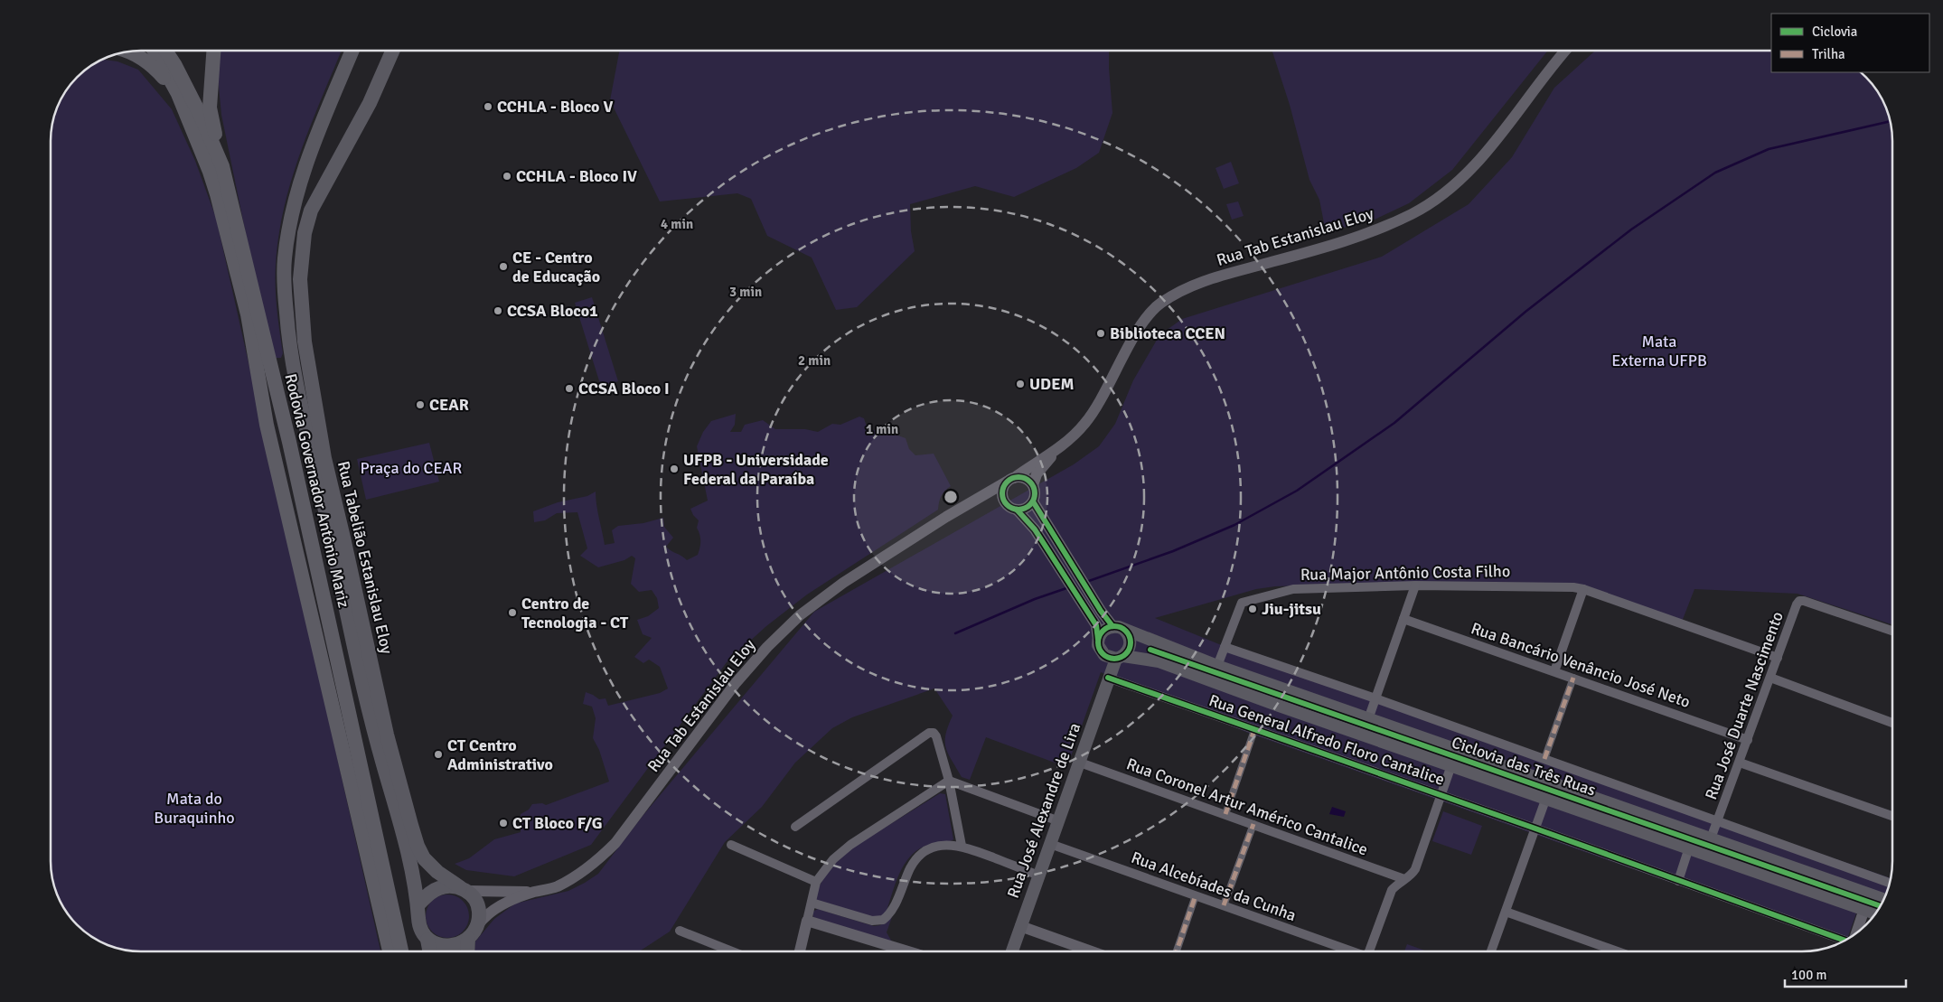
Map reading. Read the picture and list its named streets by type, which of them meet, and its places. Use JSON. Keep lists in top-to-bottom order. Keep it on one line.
{"streets":{"highway":["Rodovia Governador Antônio Mariz"],"main road":["Rua Tabelião Estanislau Eloy","Rua General Alfredo Floro Cantalice","Rua José Alexandre de Lira"],"street":["Rua Tab Estanislau Eloy","Rua Major Antônio Costa Filho","Rua Bancário Venâncio José Neto","Rua José Duarte Nascimento","Rua Coronel Artur Américo Cantalice","Rua Alcebíades da Cunha"],"cycle path":["Ciclovia das Três Ruas"]},"crossings":[["Rua Tab Estanislau Eloy","Rua Tabelião Estanislau Eloy"],["Rua Major Antônio Costa Filho","Rua José Duarte Nascimento"],["Rua Major Antônio Costa Filho","Rua General Alfredo Floro Cantalice"],["Rua Bancário Venâncio José Neto","Rua José Duarte Nascimento"],["Rua José Duarte Nascimento","Rua General Alfredo Floro Cantalice"],["Rua General Alfredo Floro Cantalice","Rua José Alexandre de Lira"],["Rua Coronel Artur Américo Cantalice","Rua José Alexandre de Lira"],["Rua José Alexandre de Lira","Rua Alcebíades da Cunha"]],"parks":["Mata Externa UFPB","Praça do CEAR","Mata do Buraquinho"],"places":["CCHLA - Bloco V","CCHLA - Bloco IV","CE - Centro de Educação","CCSA Bloco1","Biblioteca CCEN","UDEM","CCSA Bloco I","CEAR","UFPB - Universidade Federal da Paraíba","Jiu-jitsu","Centro de Tecnologia - CT","CT Centro Administrativo","CT Bloco F/G"],"legend":["Ciclovia","Trilha"],"scale_bar":"100 m","rings":["4 min","3 min","2 min","1 min"]}
